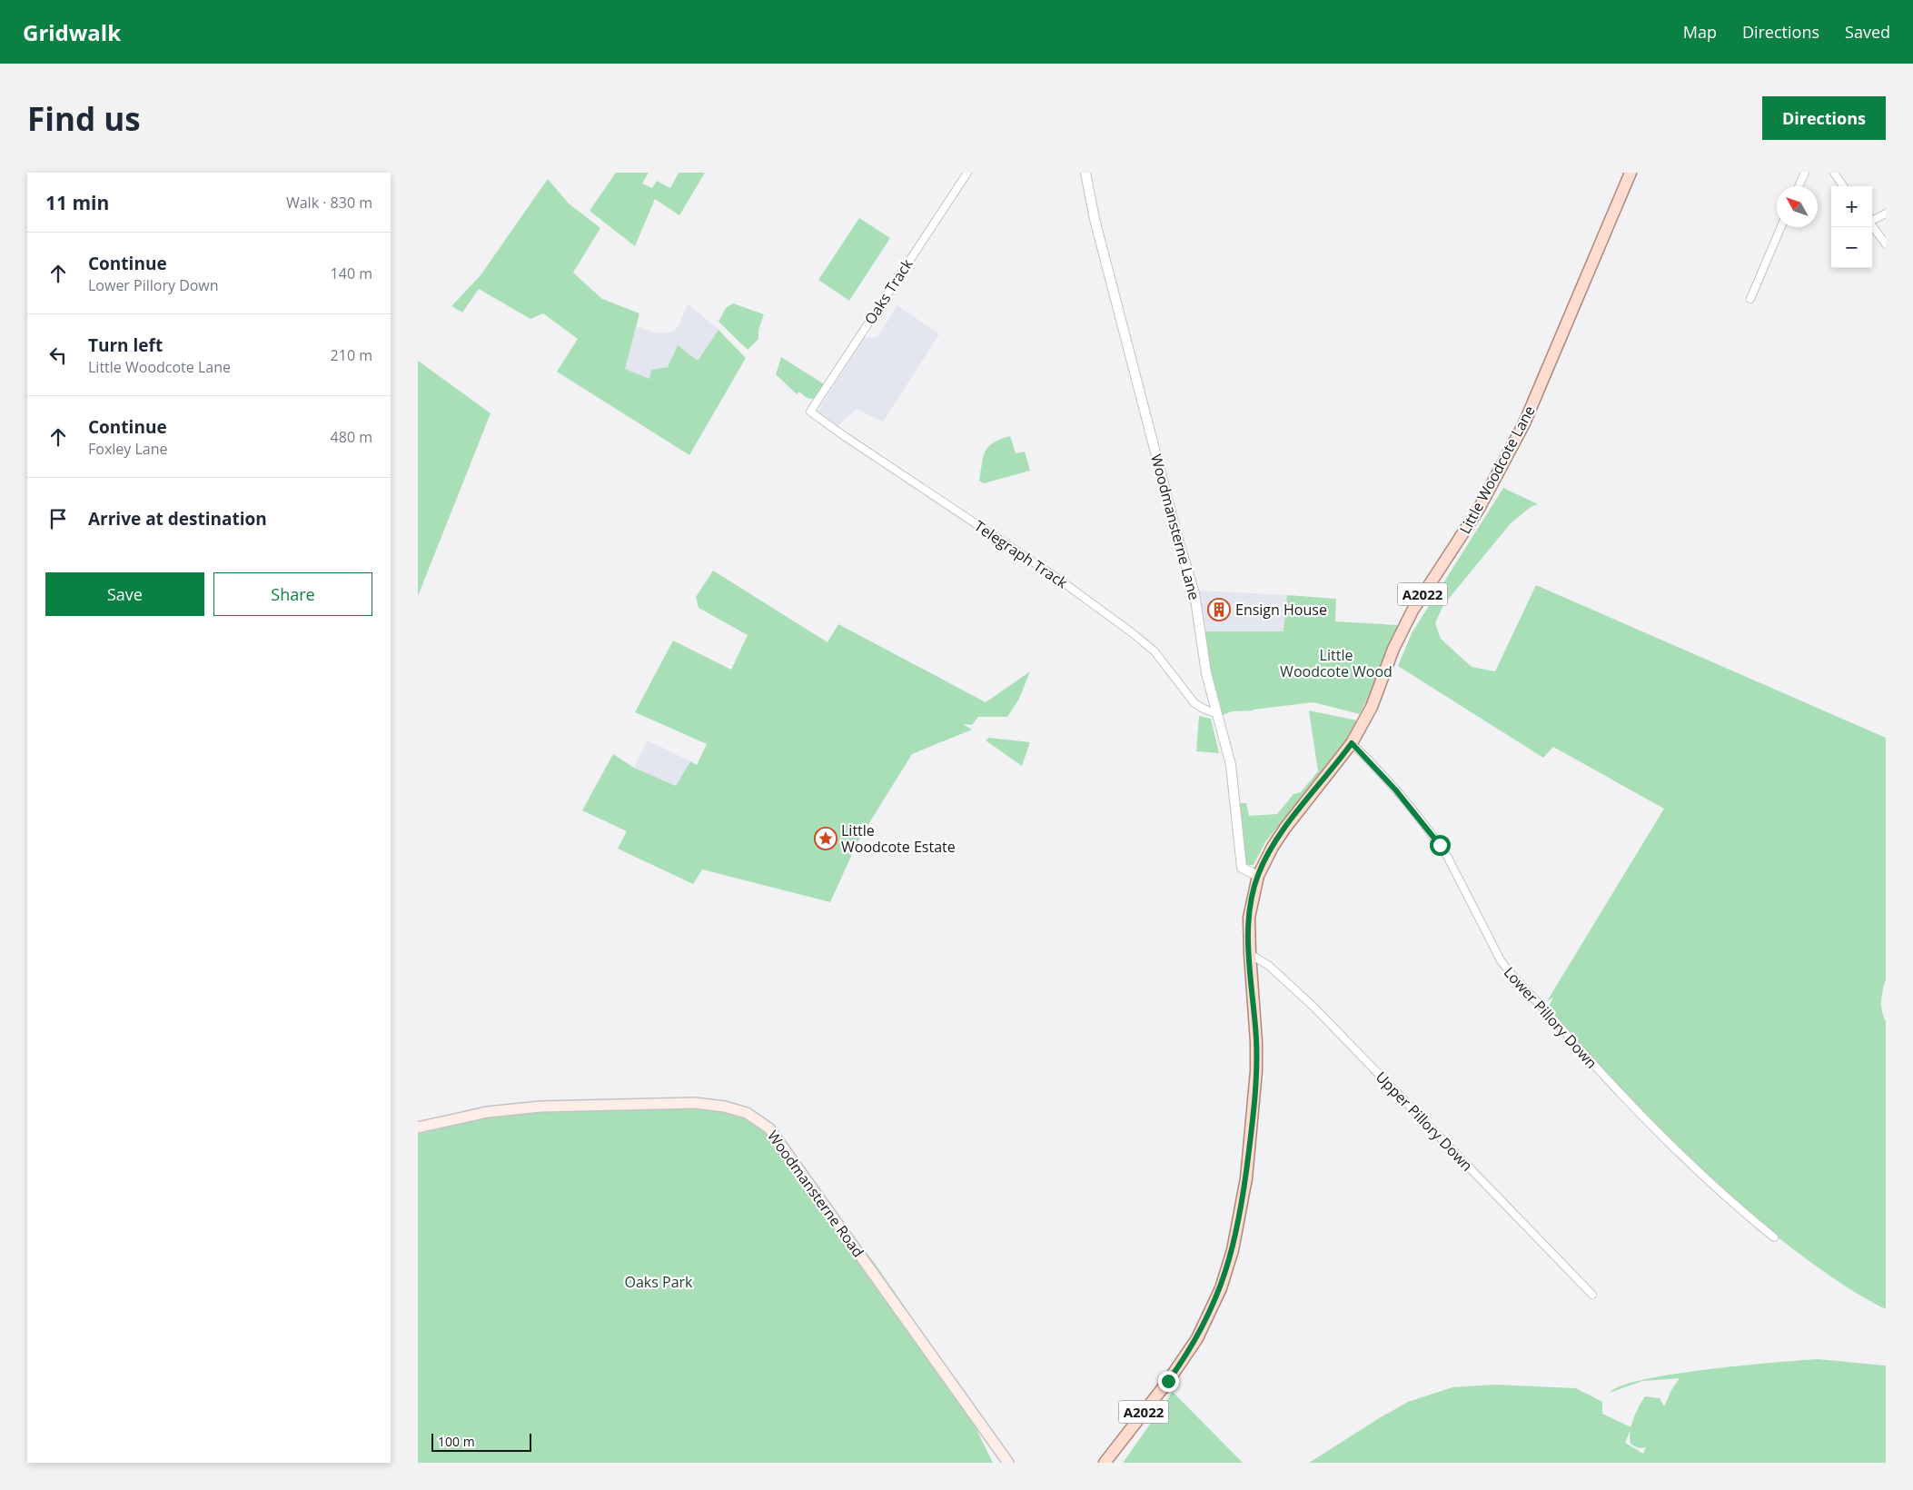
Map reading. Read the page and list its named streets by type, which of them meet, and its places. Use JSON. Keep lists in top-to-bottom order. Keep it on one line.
{"streets":{"main road":["Little Woodcote Lane","A2022","Woodmansterne Road"],"street":["Oaks Track","Woodmansterne Lane","Telegraph Track","Lower Pillory Down","Upper Pillory Down"]},"crossings":[["Oaks Track","Telegraph Track"],["Little Woodcote Lane","Woodmansterne Lane"],["Little Woodcote Lane","A2022"],["Little Woodcote Lane","Lower Pillory Down"],["Little Woodcote Lane","Upper Pillory Down"],["Woodmansterne Lane","Telegraph Track"],["A2022","Upper Pillory Down"]],"parks":["Little Woodcote Wood","Oaks Park"],"places":{"building":["Ensign House"],"place":["Little Woodcote Estate"]},"scale_bar":"100 m","north":"top left","page":{"header":"Gridwalk","nav":["Map","Directions","Saved"],"buttons":["Directions",["Save","Share"]],"title":"Find us","heading":["11 min","Walk · 830 m"],"map_buttons":["+","−"],"list":[["Continue","Lower Pillory Down","140 m"],["Turn left","Little Woodcote Lane","210 m"],["Continue","Foxley Lane","480 m"],"Arrive at destination"],"scale":"100 m"}}
